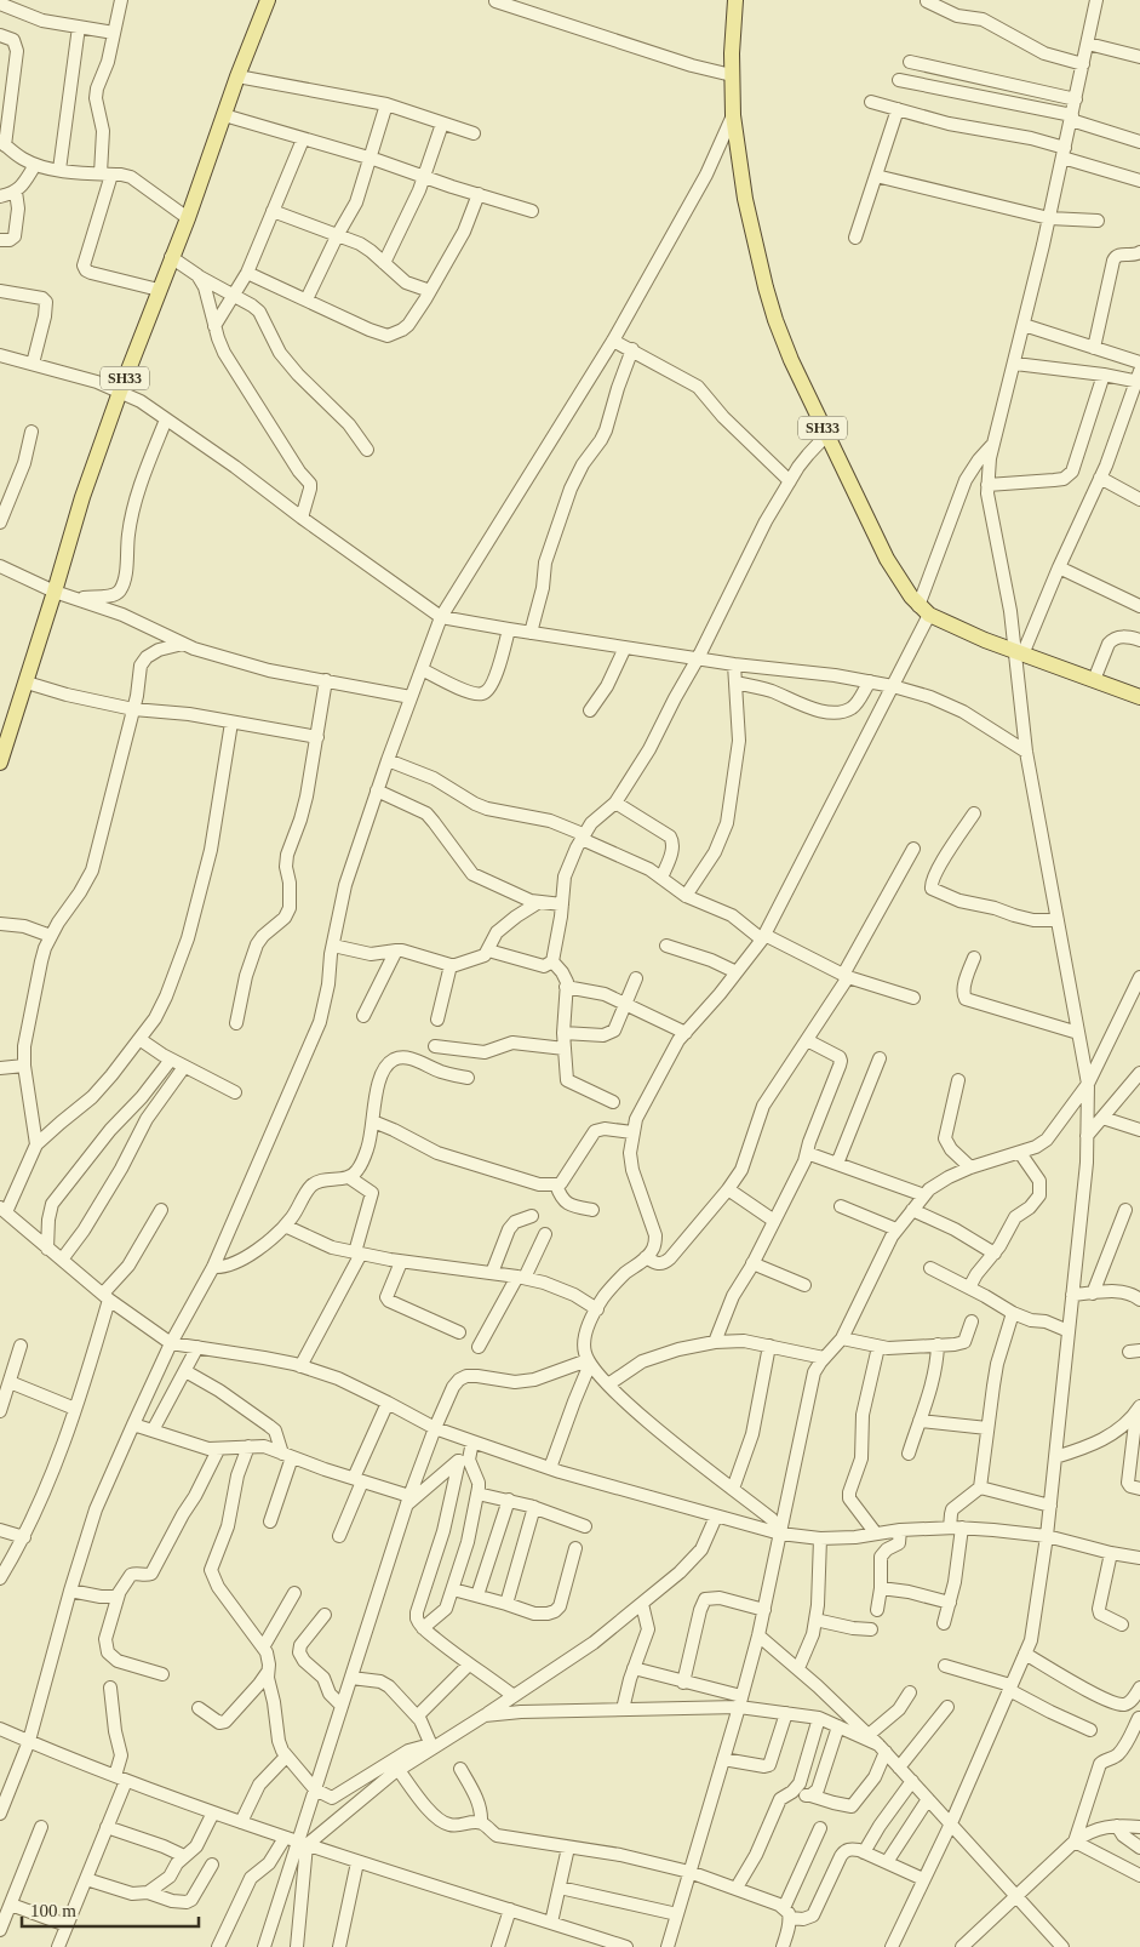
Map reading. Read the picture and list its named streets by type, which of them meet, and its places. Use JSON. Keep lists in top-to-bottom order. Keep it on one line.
{"streets":{"main road":["SH33"]},"scale_bar":"100 m"}
